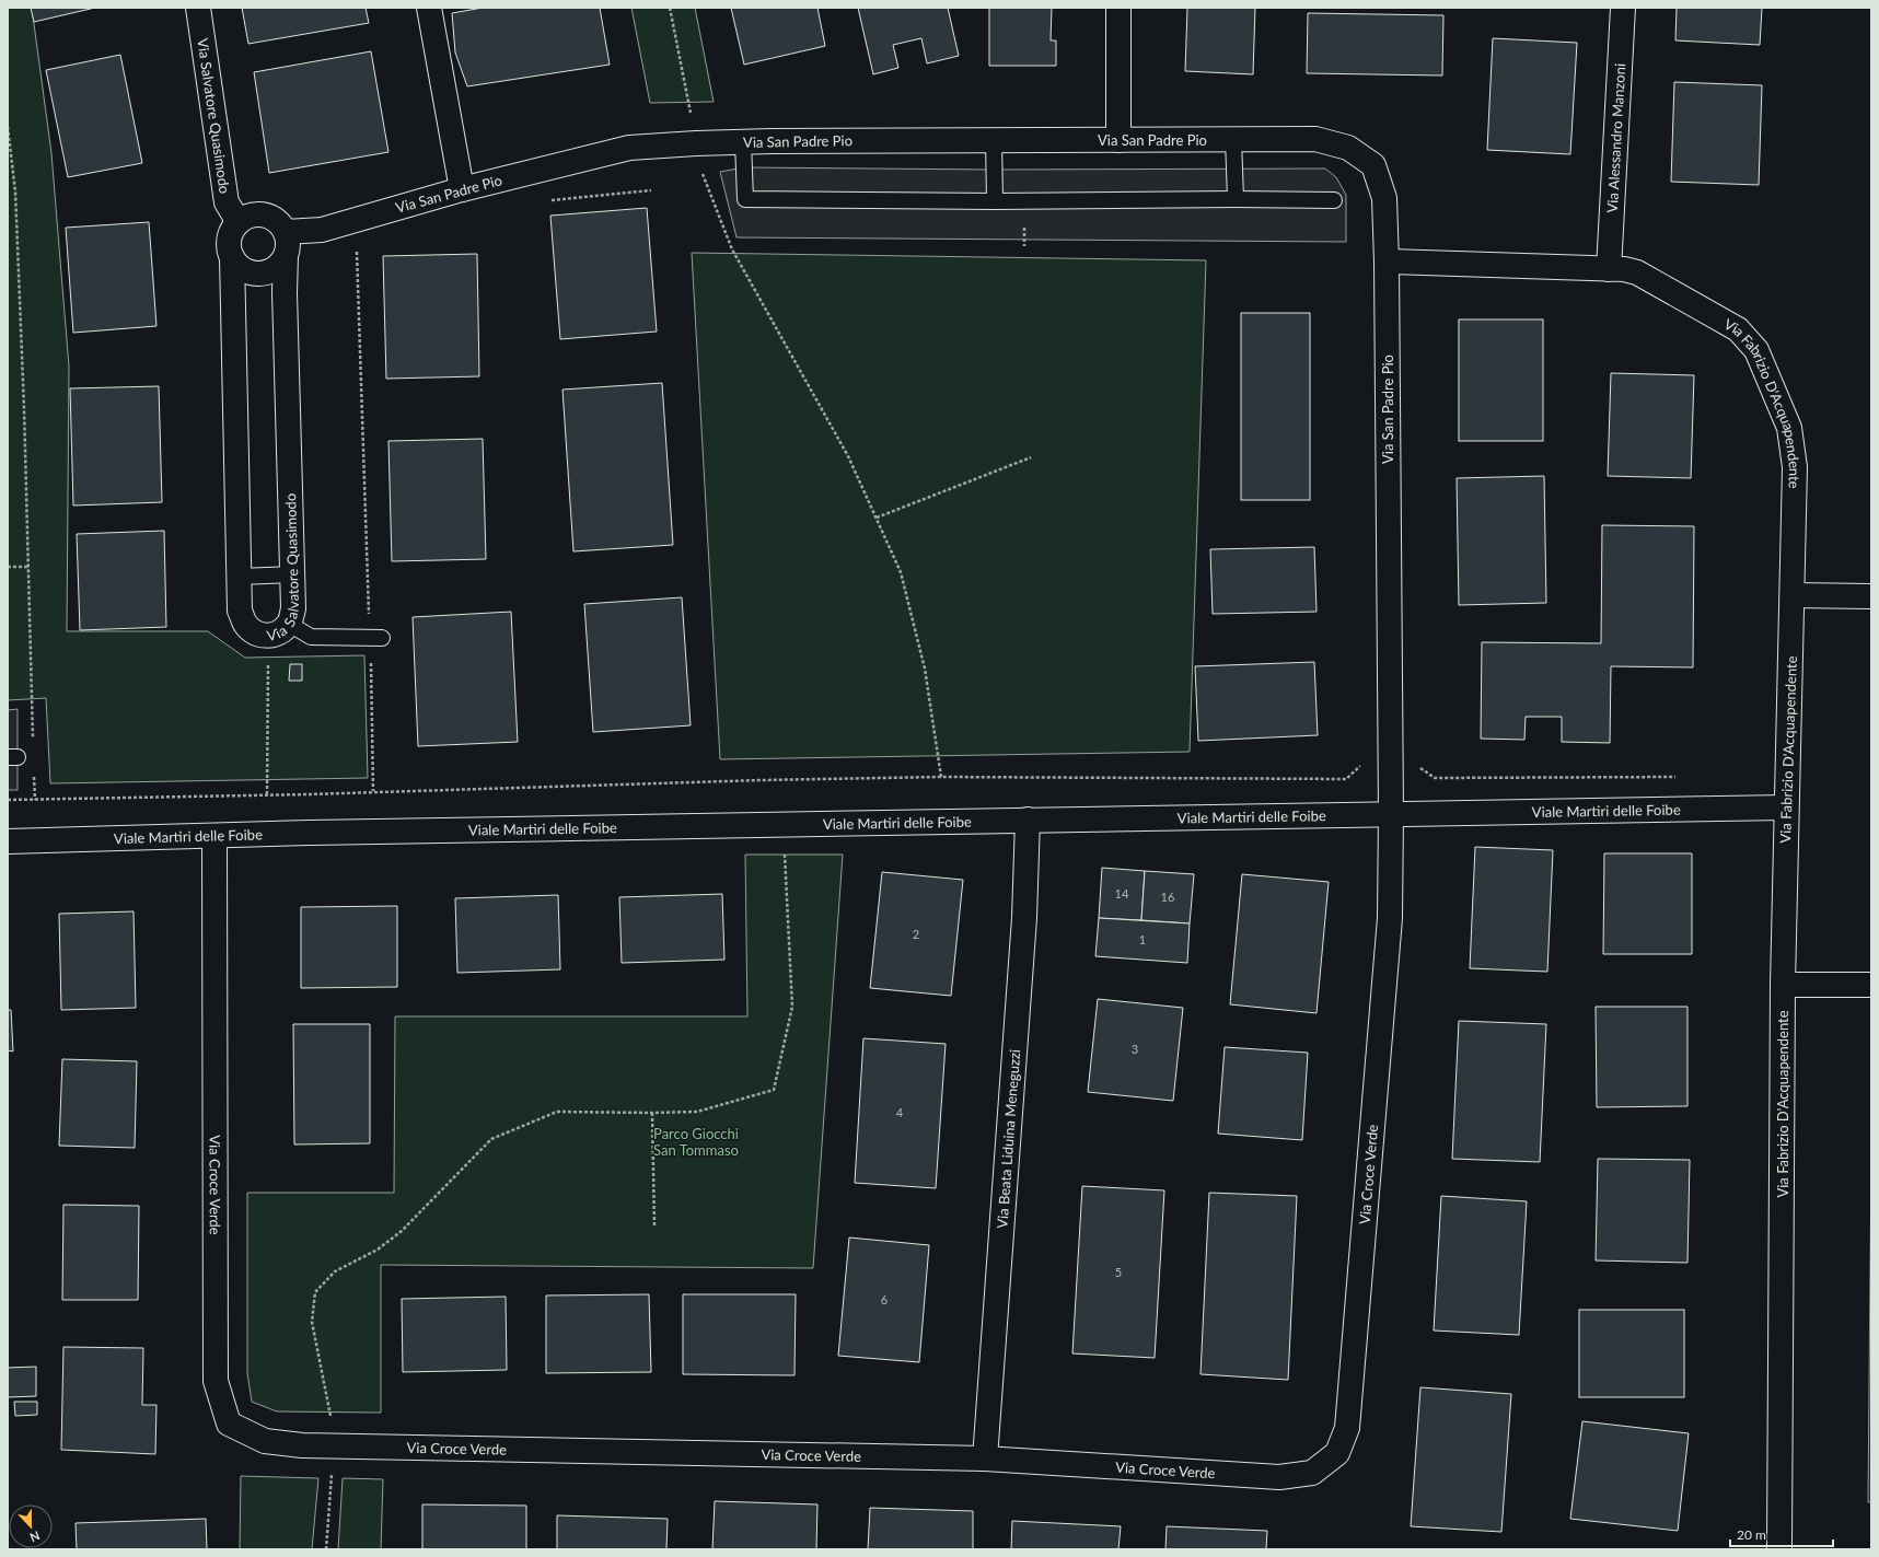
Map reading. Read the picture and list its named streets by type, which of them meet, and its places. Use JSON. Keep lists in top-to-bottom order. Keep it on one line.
{"streets":{"street":["Via Salvatore Quasimodo","Via Alessandro Manzoni","Via San Padre Pio","Via Fabrizio D'Acquapendente","Viale Martiri delle Foibe","Via Beata Liduina Meneguzzi","Via Croce Verde"]},"crossings":[["Via Salvatore Quasimodo","Via San Padre Pio"],["Via Alessandro Manzoni","Via Fabrizio D'Acquapendente"],["Via San Padre Pio","Via Fabrizio D'Acquapendente"],["Via San Padre Pio","Viale Martiri delle Foibe"],["Via San Padre Pio","Via Croce Verde"],["Via Fabrizio D'Acquapendente","Viale Martiri delle Foibe"],["Viale Martiri delle Foibe","Via Beata Liduina Meneguzzi"],["Viale Martiri delle Foibe","Via Croce Verde"],["Via Beata Liduina Meneguzzi","Via Croce Verde"]],"parks":["Parco Giocchi San Tommaso"],"house_numbers":["14","16","2","1","3","4","5","6"],"scale_bar":"20 m","north":"bottom"}
